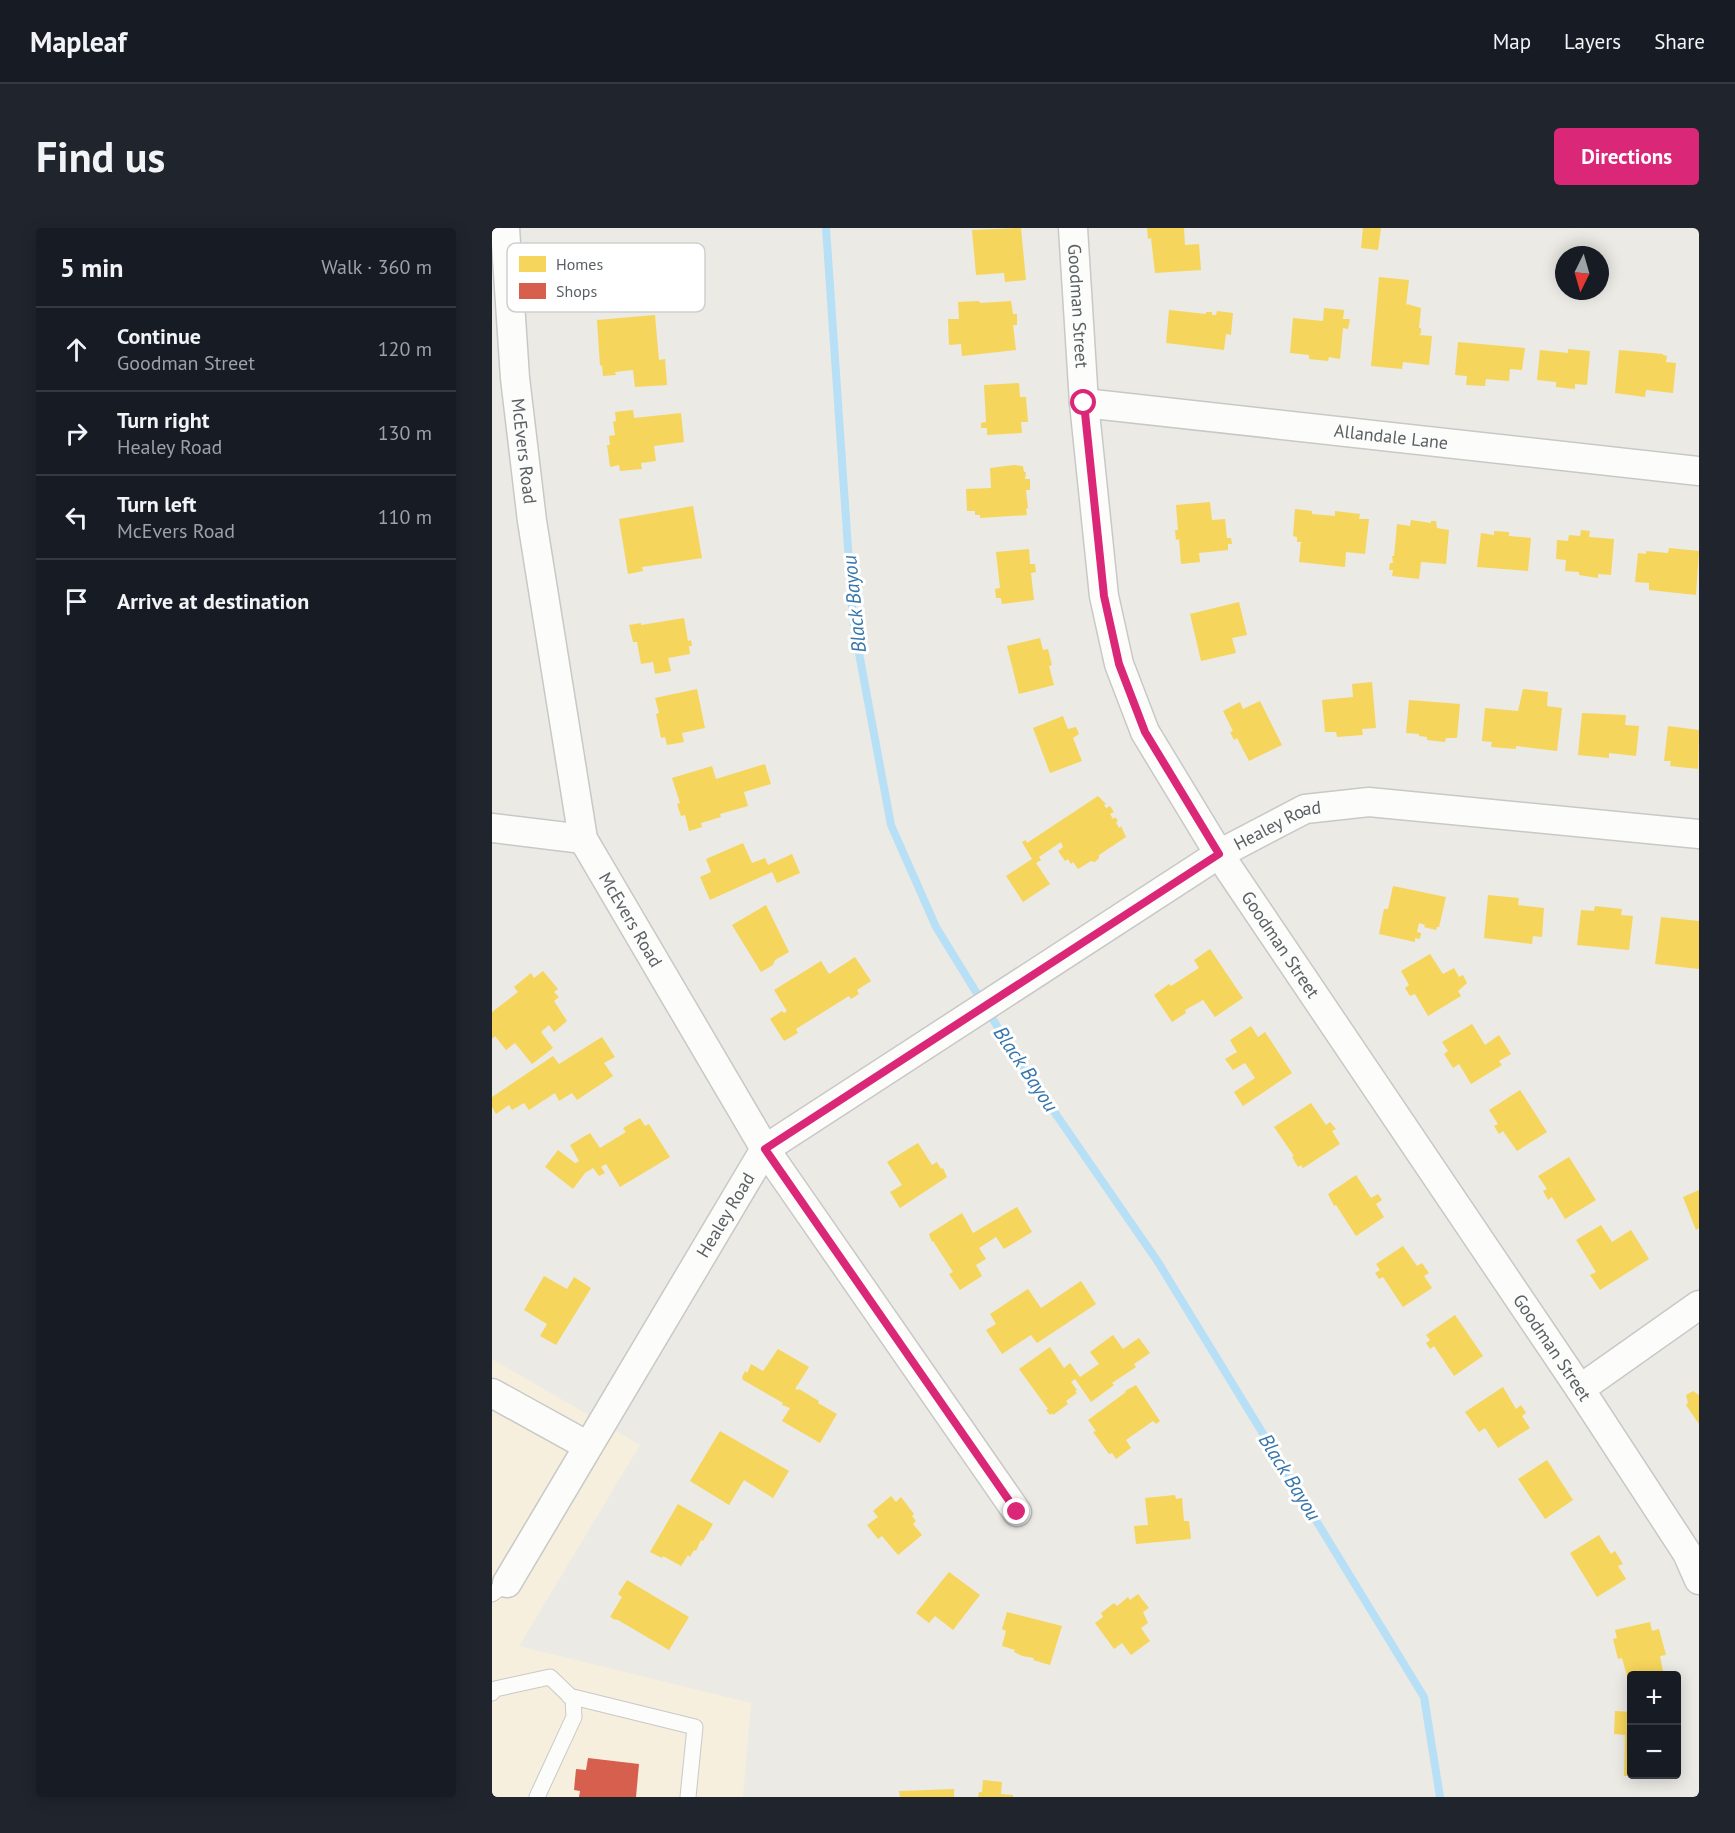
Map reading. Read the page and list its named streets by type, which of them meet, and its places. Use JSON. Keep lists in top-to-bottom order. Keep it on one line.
{"streets":{"street":["Goodman Street","Allandale Lane","McEvers Road","Healey Road"]},"crossings":[["Goodman Street","Allandale Lane"],["Goodman Street","Healey Road"],["McEvers Road","Healey Road"]],"water":["Black Bayou"],"legend":["Homes","Shops"],"north":"bottom","page":{"header":"Mapleaf","nav":["Map","Layers","Share"],"buttons":"Directions","title":"Find us","heading":["5 min","Walk · 360 m"],"list":[["Continue","Goodman Street","120 m"],["Turn right","Healey Road","130 m"],["Turn left","McEvers Road","110 m"],"Arrive at destination"],"map_buttons":["+","−"]}}
